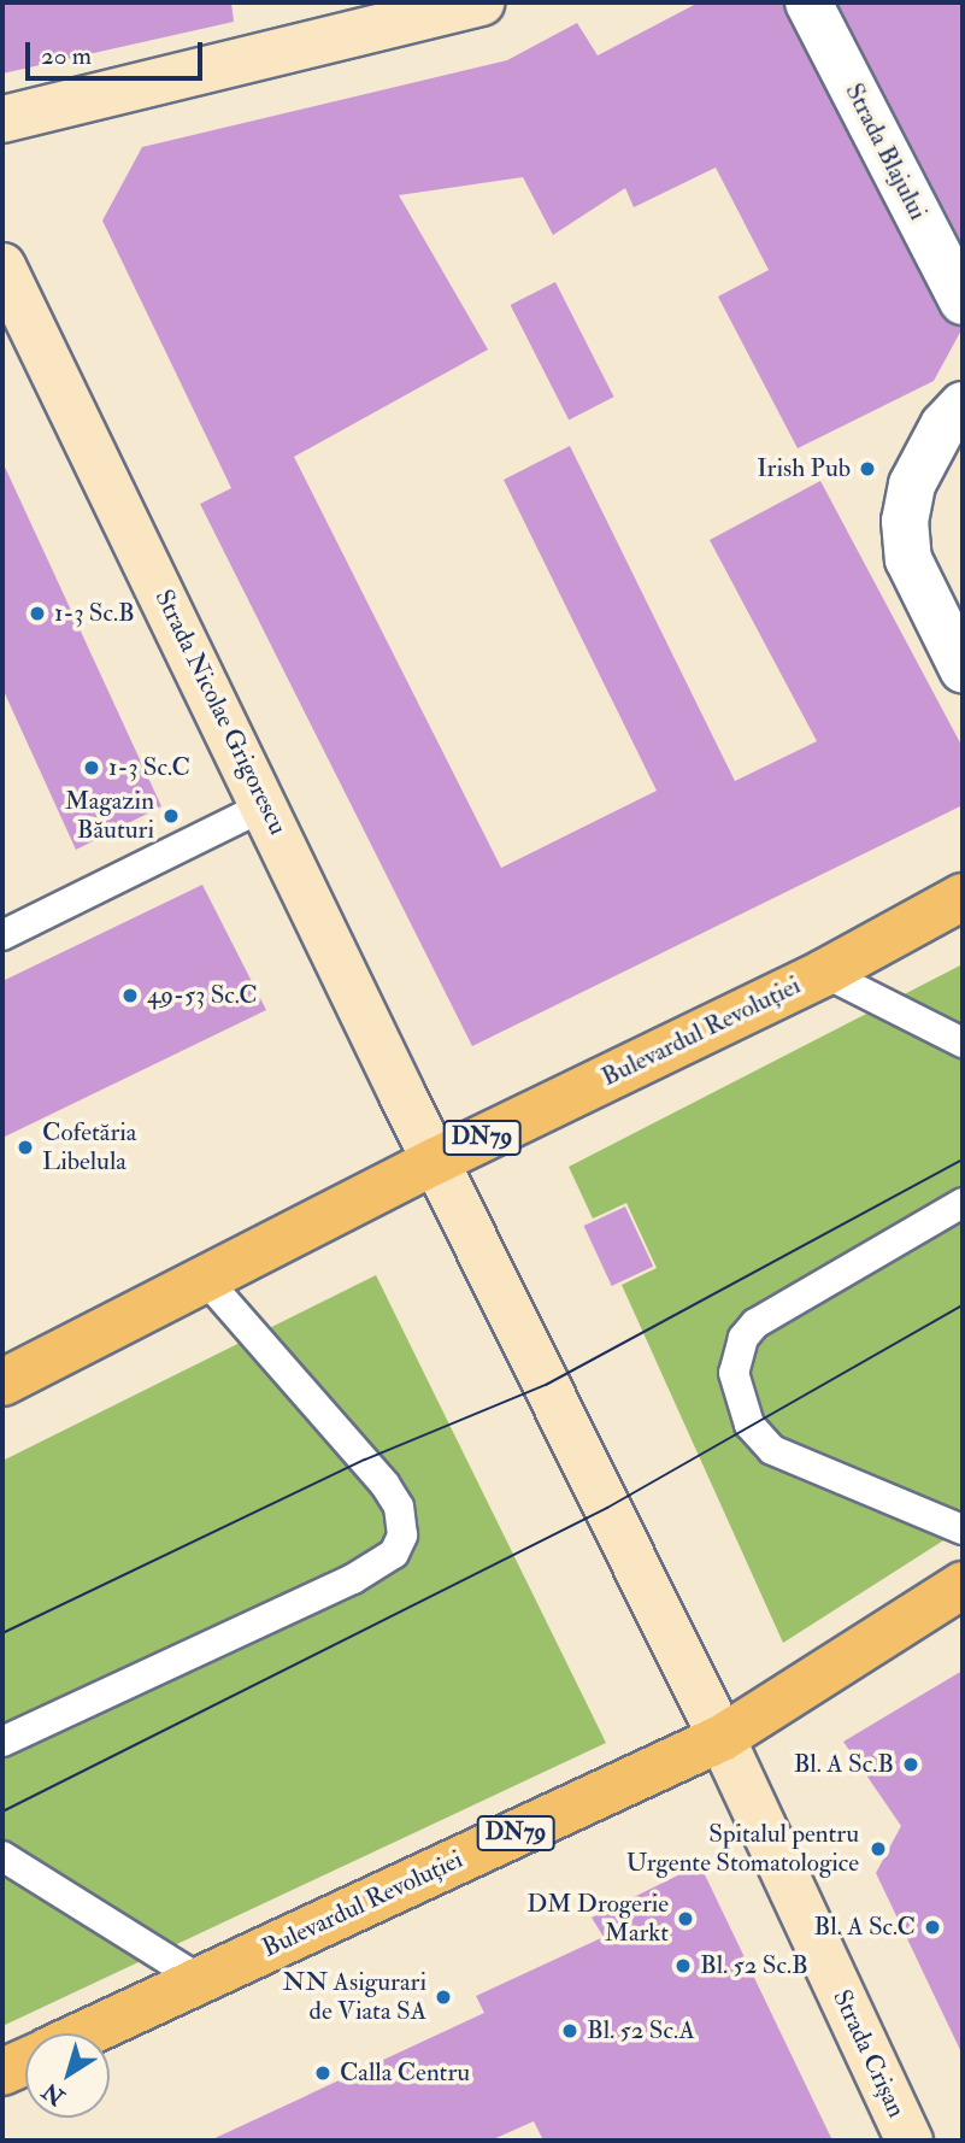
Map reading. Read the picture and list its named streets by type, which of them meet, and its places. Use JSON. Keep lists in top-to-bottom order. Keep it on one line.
{"streets":{"main road":["Strada Nicolae Grigorescu","Bulevardul Revoluției","DN79","Strada Crișan"],"street":["Strada Blajului"]},"crossings":[["Strada Nicolae Grigorescu","Bulevardul Revoluției"],["Strada Nicolae Grigorescu","DN79"],["Bulevardul Revoluției","DN79"],["Bulevardul Revoluției","Strada Crișan"],["DN79","Strada Crișan"]],"places":["Irish Pub","1-3 Sc.B","1-3 Sc.C","Magazin Băuturi","49-53 Sc.C","Cofetăria Libelula","Bl. A Sc.B","Spitalul pentru Urgente Stomatologice","DM Drogerie Markt","Bl. A Sc.C","Bl. 52 Sc.B","NN Asigurari de Viata SA","Bl. 52 Sc.A","Calla Centru"],"scale_bar":"20 m","north":"bottom left"}
